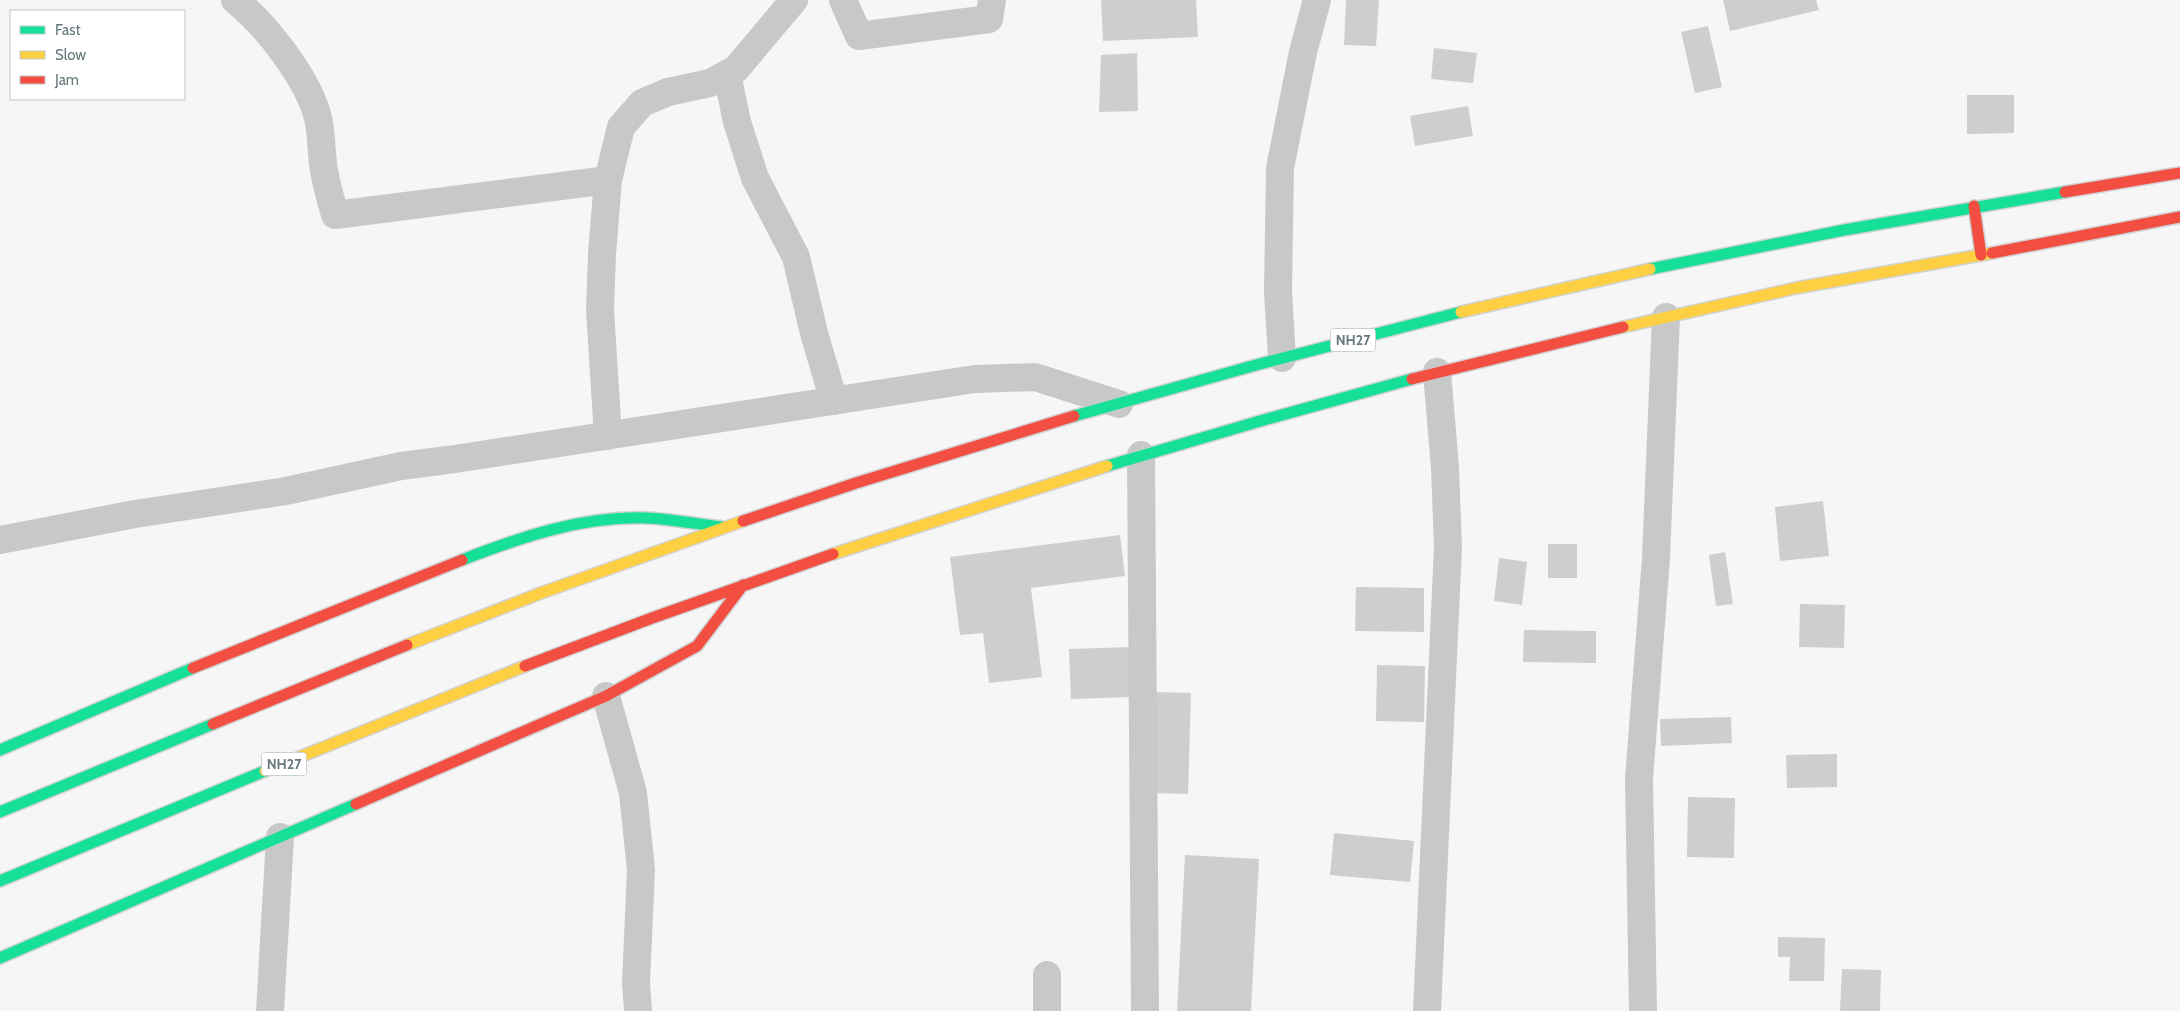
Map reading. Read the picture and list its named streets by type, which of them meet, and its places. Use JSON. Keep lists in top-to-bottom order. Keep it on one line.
{"streets":{"main road":["NH27"]},"legend":["Fast","Slow","Jam"]}
